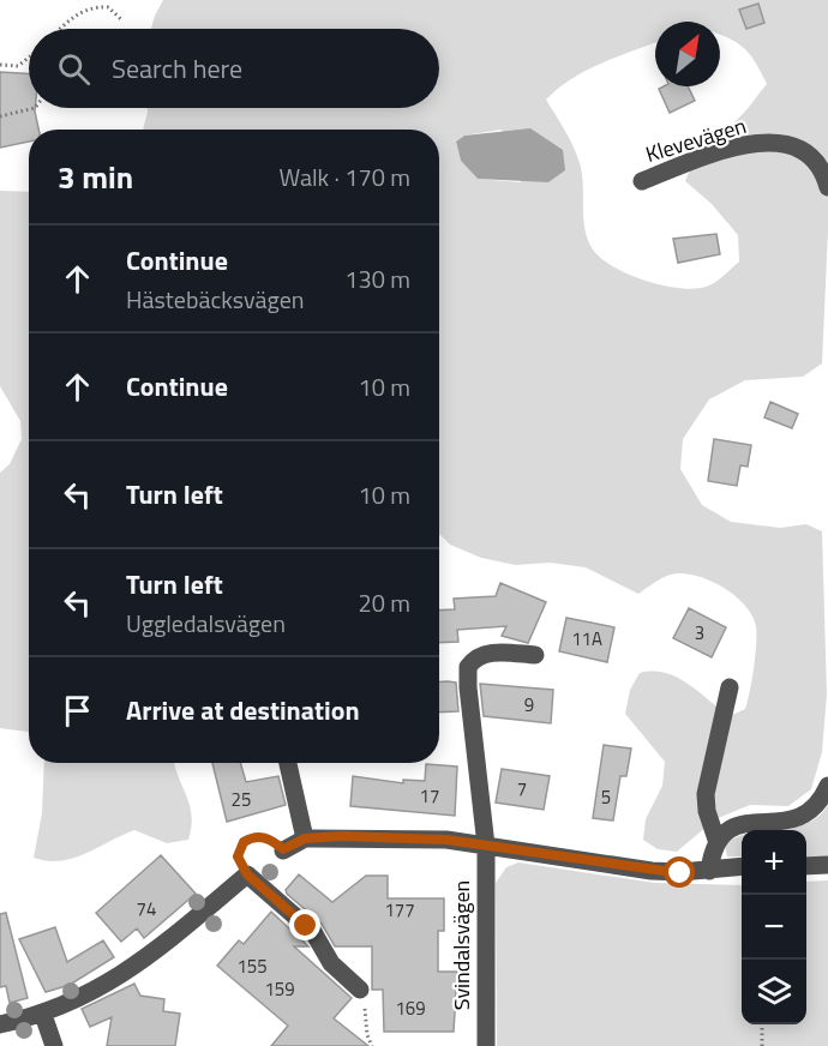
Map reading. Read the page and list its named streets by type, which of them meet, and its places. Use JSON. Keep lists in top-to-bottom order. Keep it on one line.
{"streets":{"street":["Klevevägen","Svindalsvägen"]},"house_numbers":["3","11A","9","7","17","5","25","74","177","155","159","169"],"north":"top right","page":{"search":"Search here","heading":["3 min","Walk · 170 m"],"list":[["Continue","Hästebäcksvägen","130 m"],["Continue","10 m"],["Turn left","10 m"],["Turn left","Uggledalsvägen","20 m"],"Arrive at destination"],"map_buttons":["+","−"]}}
